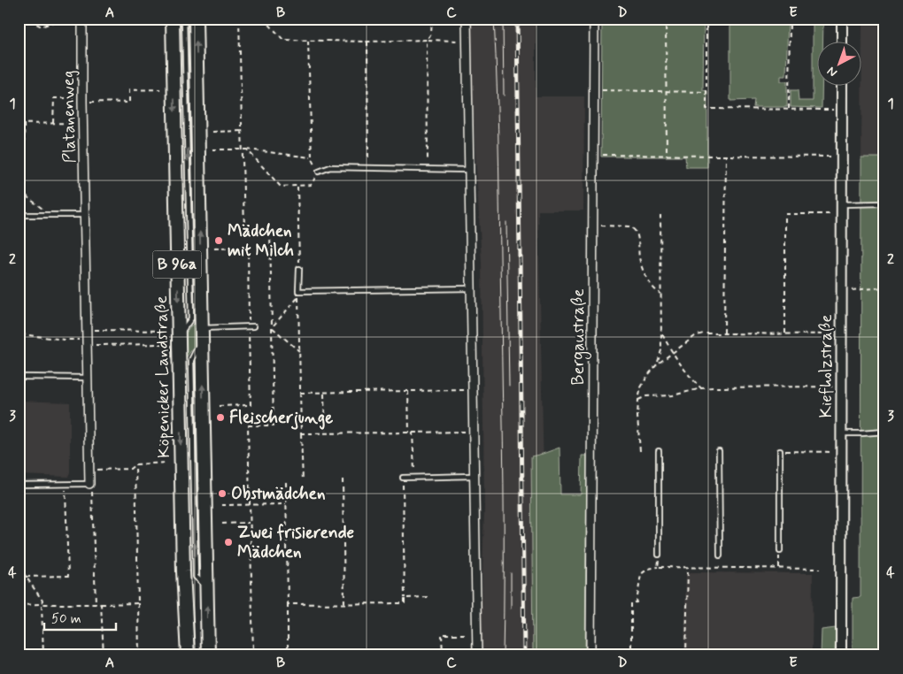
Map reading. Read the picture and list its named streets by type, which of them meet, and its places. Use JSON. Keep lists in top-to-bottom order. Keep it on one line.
{"streets":{"main road":["B 96a","Köpenicker Landstraße"],"street":["Platanenweg","Bergaustraße","Kiefholzstraße"]},"places":["Mädchen mit Milch","Fleischerjunge","Obstmädchen","Zwei frisierende Mädchen"],"scale_bar":"50 m","north":"bottom left","grid":{"columns":["A","B","C","D","E"],"rows":["1","2","3","4"]}}
